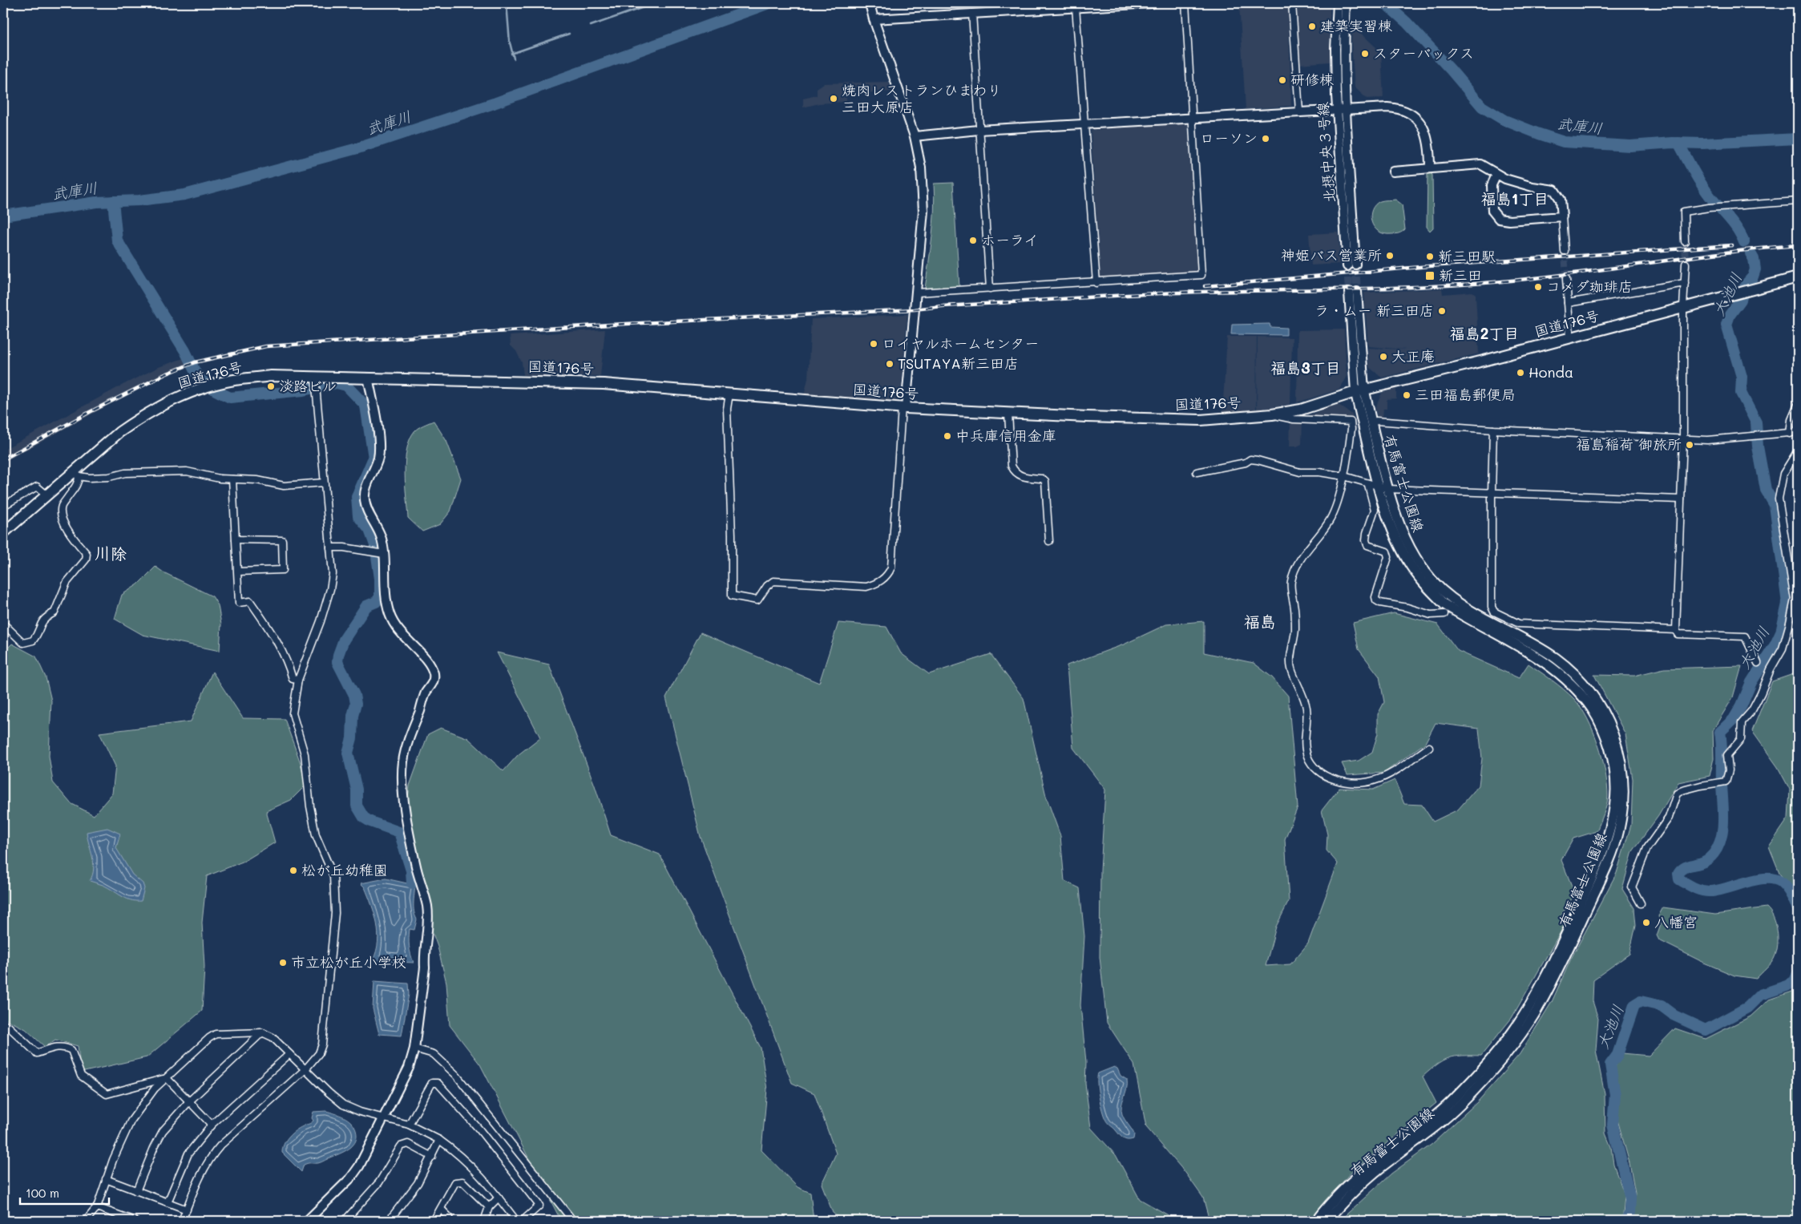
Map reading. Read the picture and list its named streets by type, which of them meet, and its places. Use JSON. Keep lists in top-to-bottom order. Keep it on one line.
{"streets":{"highway":["国道176号"],"main road":["有馬富士公園線"],"street":["北摂中央３号線"]},"crossings":[["国道176号","有馬富士公園線"]],"districts":["福島1丁目","福島2丁目","福島3丁目","川除","福島"],"water":["武庫川","大池川"],"places":{"other":["建築実習棟","スターバックス","研修棟","焼肉レストランひまわり 三田大原店","ローソン","ホーライ","神姫バス営業所","新三田駅","コメダ珈琲店","ラ・ムー 新三田店","ロイヤルホームセンター","大正庵","TSUTAYA新三田店","Honda","淡路ビル","三田福島郵便局","中兵庫信用金庫","福島稲荷 御旅所","松が丘幼稚園","八幡宮","市立松が丘小学校"],"transit":["新三田"]},"scale_bar":"100 m"}
